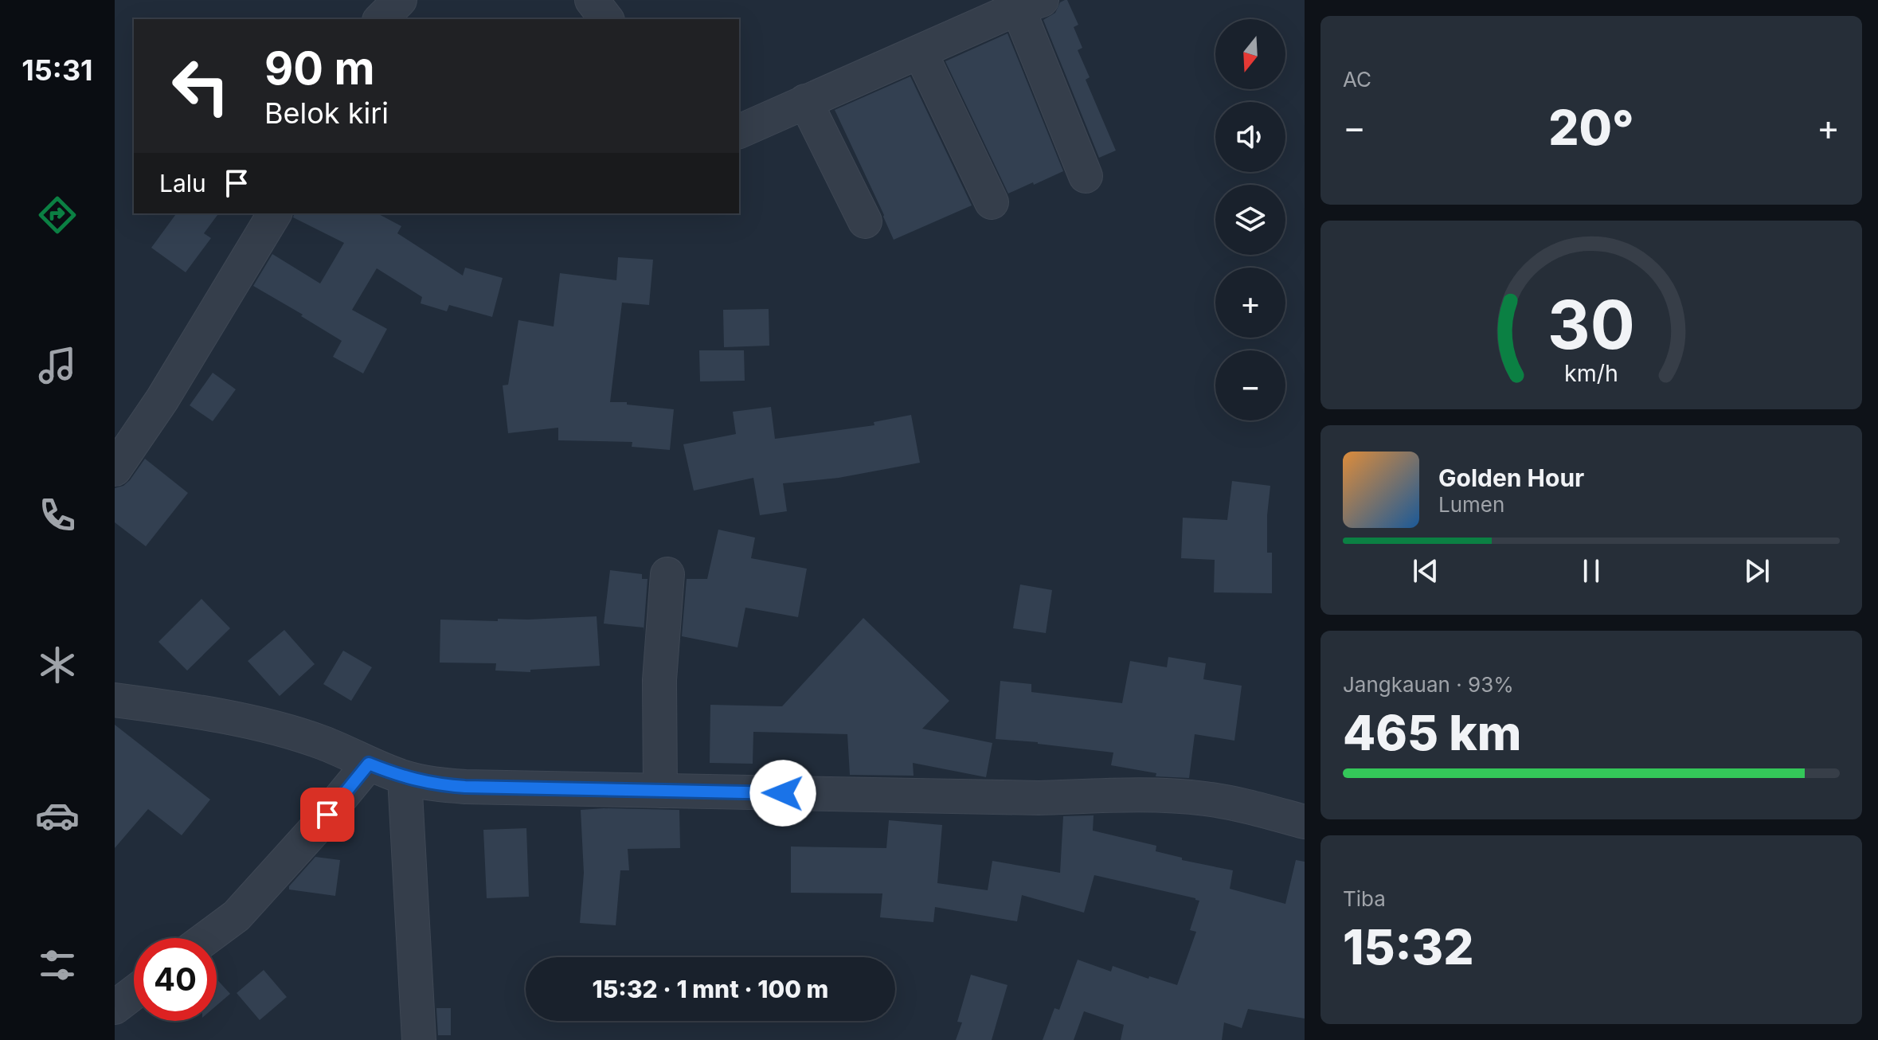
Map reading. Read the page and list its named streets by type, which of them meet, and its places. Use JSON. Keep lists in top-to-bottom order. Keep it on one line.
{"north":"bottom","page":{"tabs":"15:31","tile":["AC",["Jangkauan · 93%","465 km"],["Tiba","15:32"]],"map_buttons":["+","−"],"turn":["90 m","Belok kiri"],"heat":["−","20°","+"],"then":"Lalu","song":["Golden Hour","Lumen"],"limit":"40","trip":"15:32 · 1 mnt · 100 m","gauge":["30","km/h"]}}
